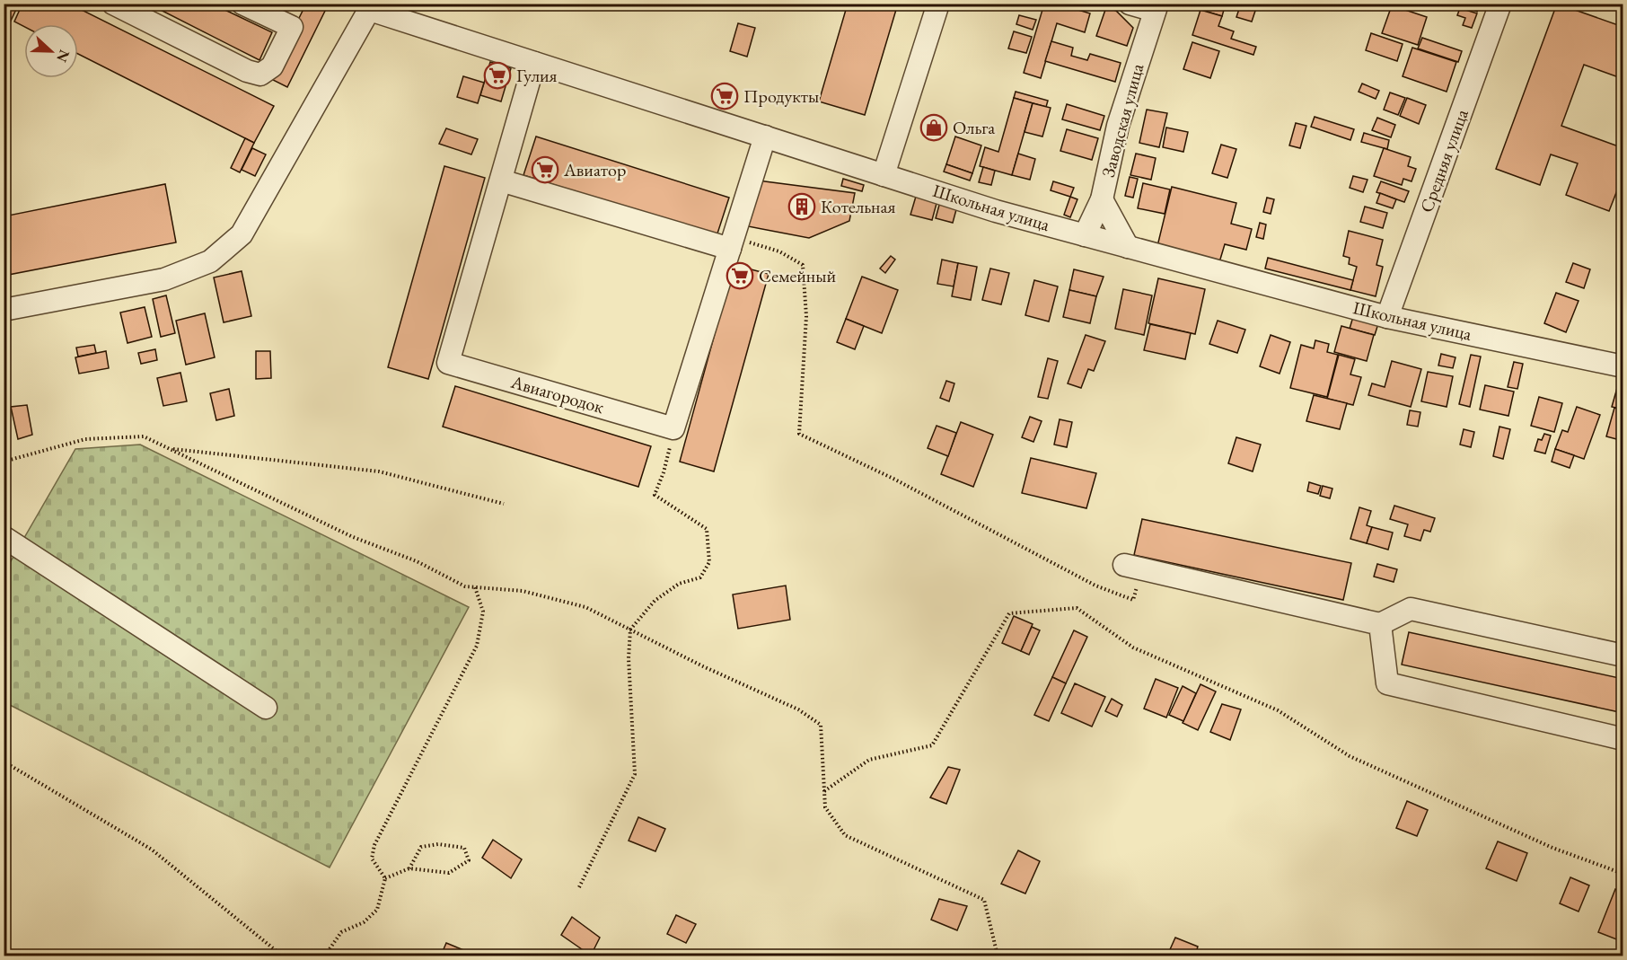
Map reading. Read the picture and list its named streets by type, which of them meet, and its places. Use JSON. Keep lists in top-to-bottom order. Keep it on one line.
{"streets":{"street":["Заводская улица","Средняя улица","Школьная улица","Авиагородок"]},"crossings":[["Заводская улица","Школьная улица"],["Средняя улица","Школьная улица"],["Школьная улица","Авиагородок"]],"places":{"supermarket":["Гулия","Продукты","Авиатор","Семейный"],"shop":["Ольга"],"building":["Котельная"]},"north":"right"}
